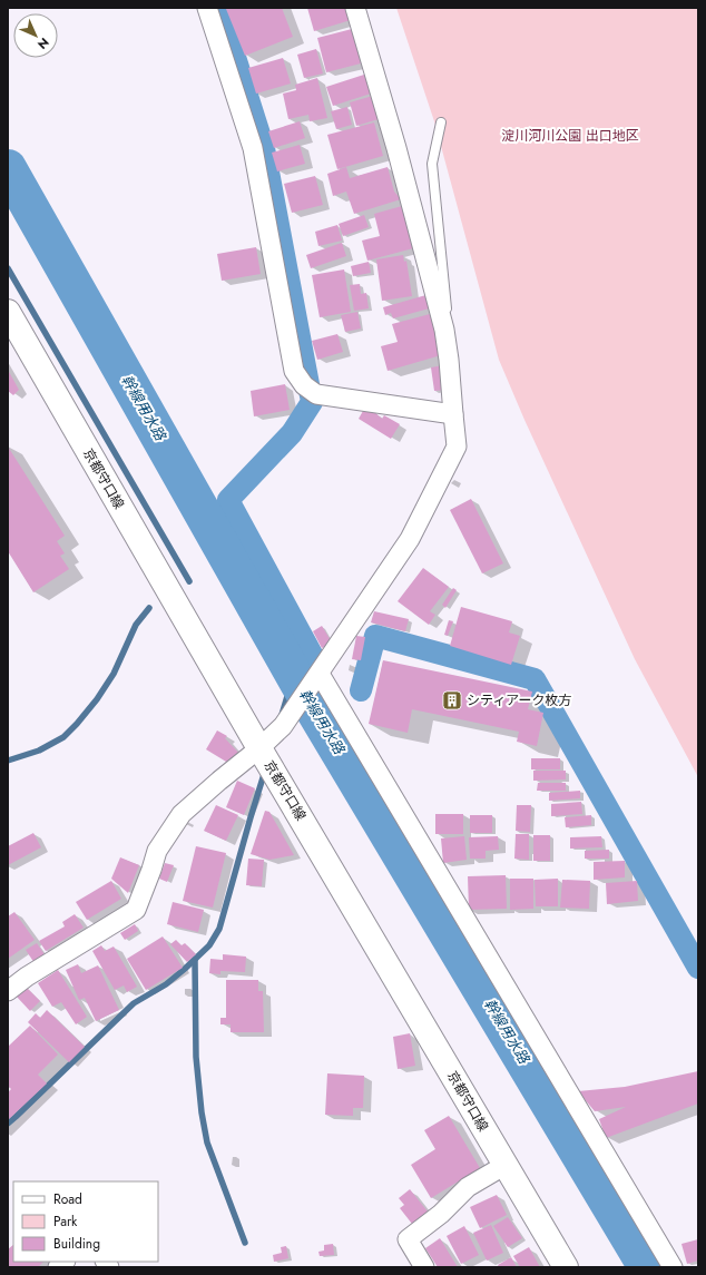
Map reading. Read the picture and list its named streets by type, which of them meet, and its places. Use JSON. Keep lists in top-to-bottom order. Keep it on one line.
{"streets":{"main road":["京都守口線"]},"water":["幹線用水路"],"parks":["淀川河川公園 出口地区"],"places":{"building":["シティアーク枚方"]},"legend":["Road","Park","Building"],"north":"bottom right"}
